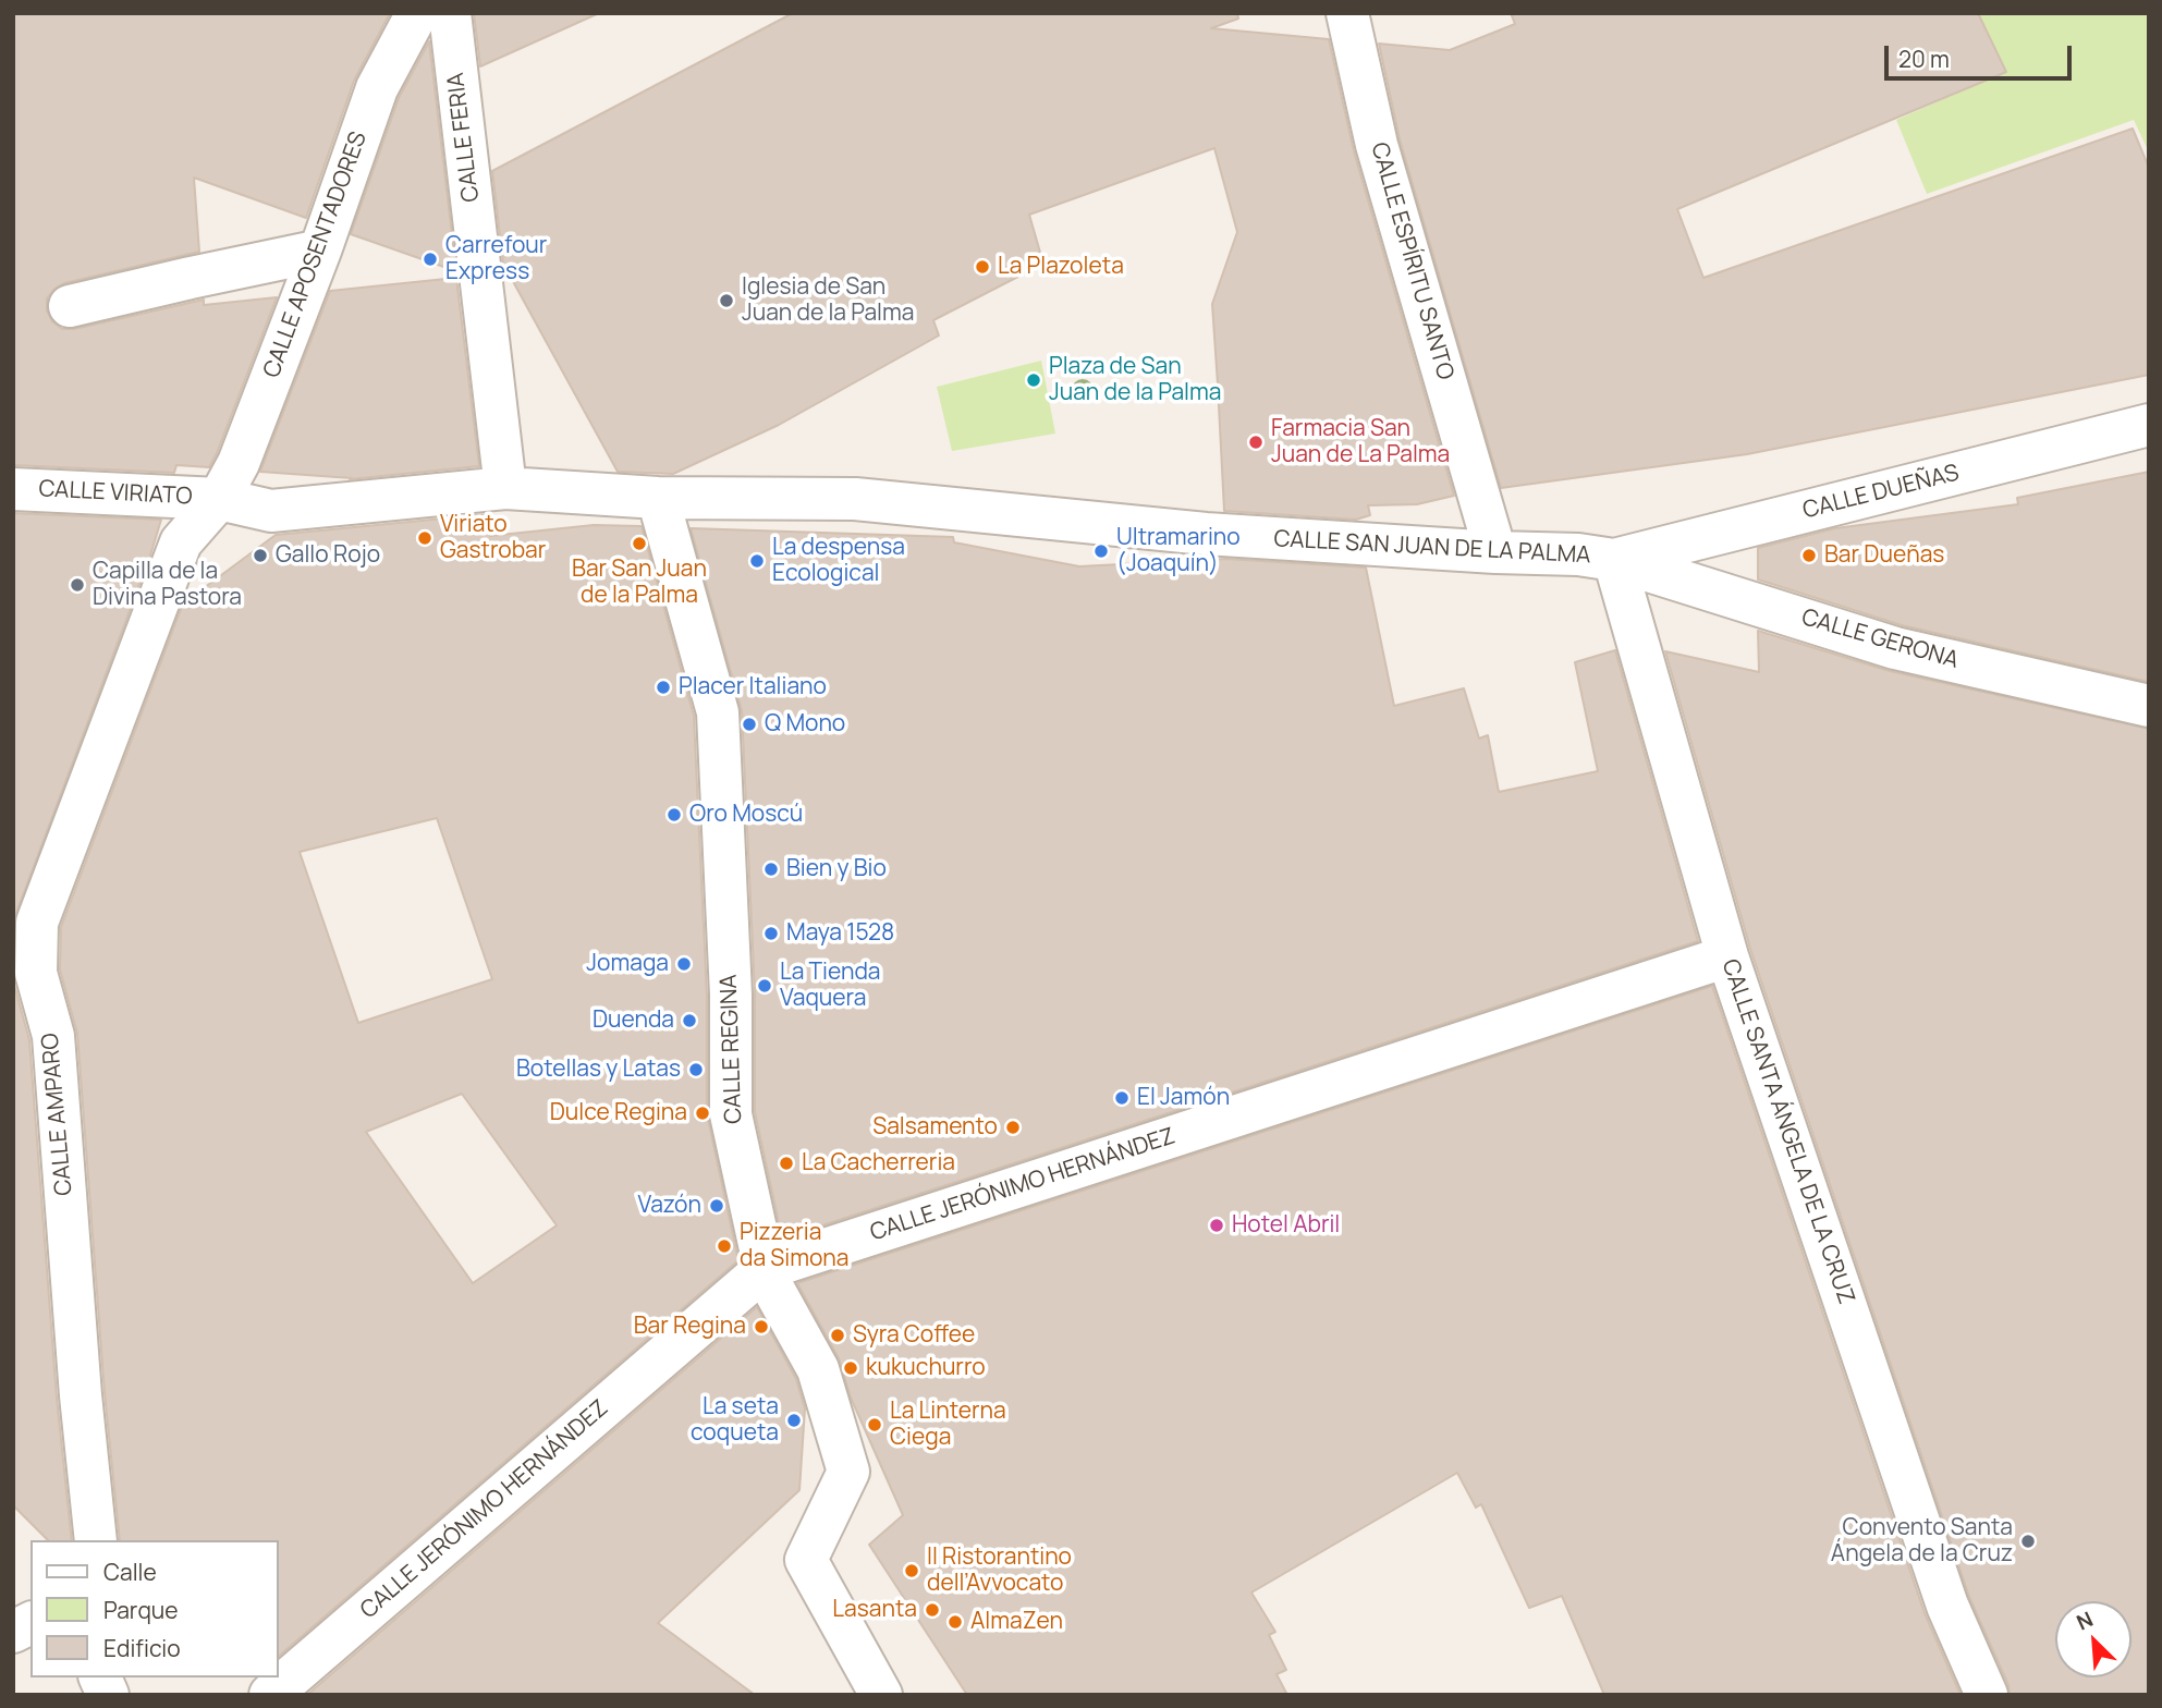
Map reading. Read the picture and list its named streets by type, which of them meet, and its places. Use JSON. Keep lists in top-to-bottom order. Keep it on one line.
{"streets":{"street":["CALLE FERIA","CALLE APOSENTADORES","CALLE ESPÍRITU SANTO","CALLE DUEÑAS","CALLE VIRIATO","CALLE SAN JUAN DE LA PALMA","CALLE GERONA","CALLE REGINA","CALLE AMPARO","CALLE SANTA ÁNGELA DE LA CRUZ","CALLE JERÓNIMO HERNÁNDEZ"]},"crossings":[["CALLE FERIA","CALLE VIRIATO"],["CALLE FERIA","CALLE SAN JUAN DE LA PALMA"],["CALLE APOSENTADORES","CALLE VIRIATO"],["CALLE APOSENTADORES","CALLE AMPARO"],["CALLE ESPÍRITU SANTO","CALLE SAN JUAN DE LA PALMA"],["CALLE DUEÑAS","CALLE SAN JUAN DE LA PALMA"],["CALLE DUEÑAS","CALLE GERONA"],["CALLE DUEÑAS","CALLE SANTA ÁNGELA DE LA CRUZ"],["CALLE VIRIATO","CALLE SAN JUAN DE LA PALMA"],["CALLE VIRIATO","CALLE AMPARO"],["CALLE SAN JUAN DE LA PALMA","CALLE GERONA"],["CALLE SAN JUAN DE LA PALMA","CALLE REGINA"],["CALLE SAN JUAN DE LA PALMA","CALLE SANTA ÁNGELA DE LA CRUZ"],["CALLE GERONA","CALLE SANTA ÁNGELA DE LA CRUZ"],["CALLE REGINA","CALLE JERÓNIMO HERNÁNDEZ"],["CALLE SANTA ÁNGELA DE LA CRUZ","CALLE JERÓNIMO HERNÁNDEZ"]],"places":["Carrefour Express","La Plazoleta","Iglesia de San Juan de la Palma","Plaza de San Juan de la Palma","Farmacia San Juan de La Palma","Viriato Gastrobar","Bar San Juan de la Palma","Ultramarino (Joaquín)","Gallo Rojo","Bar Dueñas","La despensa Ecological","Capilla de la Divina Pastora","Placer Italiano","Q Mono","Oro Moscú","Bien y Bio","Maya 1528","Jomaga","La Tienda Vaquera","Duenda","Botellas y Latas","El Jamón","Dulce Regina","Salsamento","La Cacherreria","Vazón","Hotel Abril","Pizzeria da Simona","Bar Regina","Syra Coffee","kukuchurro","La seta coqueta","La Linterna Ciega","Convento Santa Ángela de la Cruz","Il Ristorantino dell’Avvocato","Lasanta","AlmaZen"],"legend":["Calle","Parque","Edificio"],"scale_bar":"20 m","north":"top left"}
